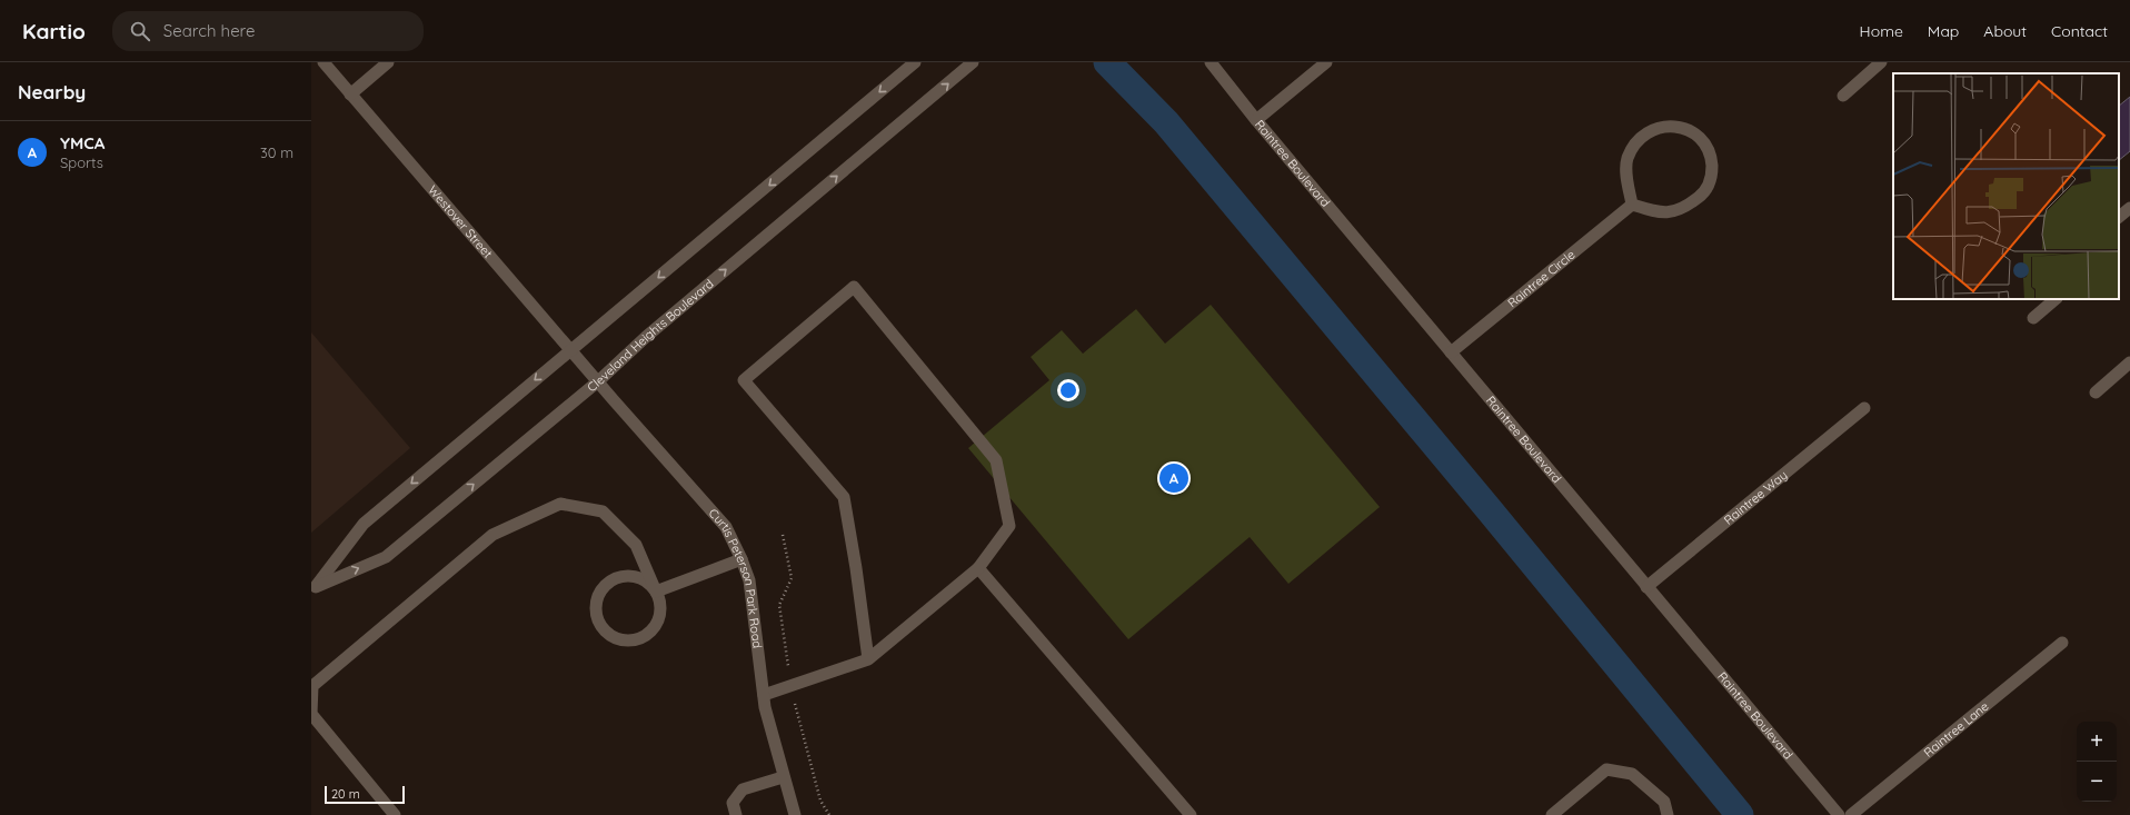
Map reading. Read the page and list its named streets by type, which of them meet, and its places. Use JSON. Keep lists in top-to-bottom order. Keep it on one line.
{"streets":{"street":["Raintree Boulevard","Westover Street","Raintree Circle","Cleveland Heights Boulevard","Raintree Way","Curtis Peterson Park Road","Raintree Lane"]},"crossings":[["Raintree Boulevard","Raintree Circle"],["Raintree Boulevard","Raintree Way"],["Westover Street","Cleveland Heights Boulevard"],["Westover Street","Curtis Peterson Park Road"],["Cleveland Heights Boulevard","Curtis Peterson Park Road"]],"scale_bar":"20 m","page":{"header":"Kartio","search":"Search here","nav":["Home","Map","About","Contact"],"heading":"Nearby","list":[{"mark":"A","name":"YMCA","note":"Sports","value":"30 m"}],"pins":"A","map_buttons":["+","−"],"scale":"20 m"}}
